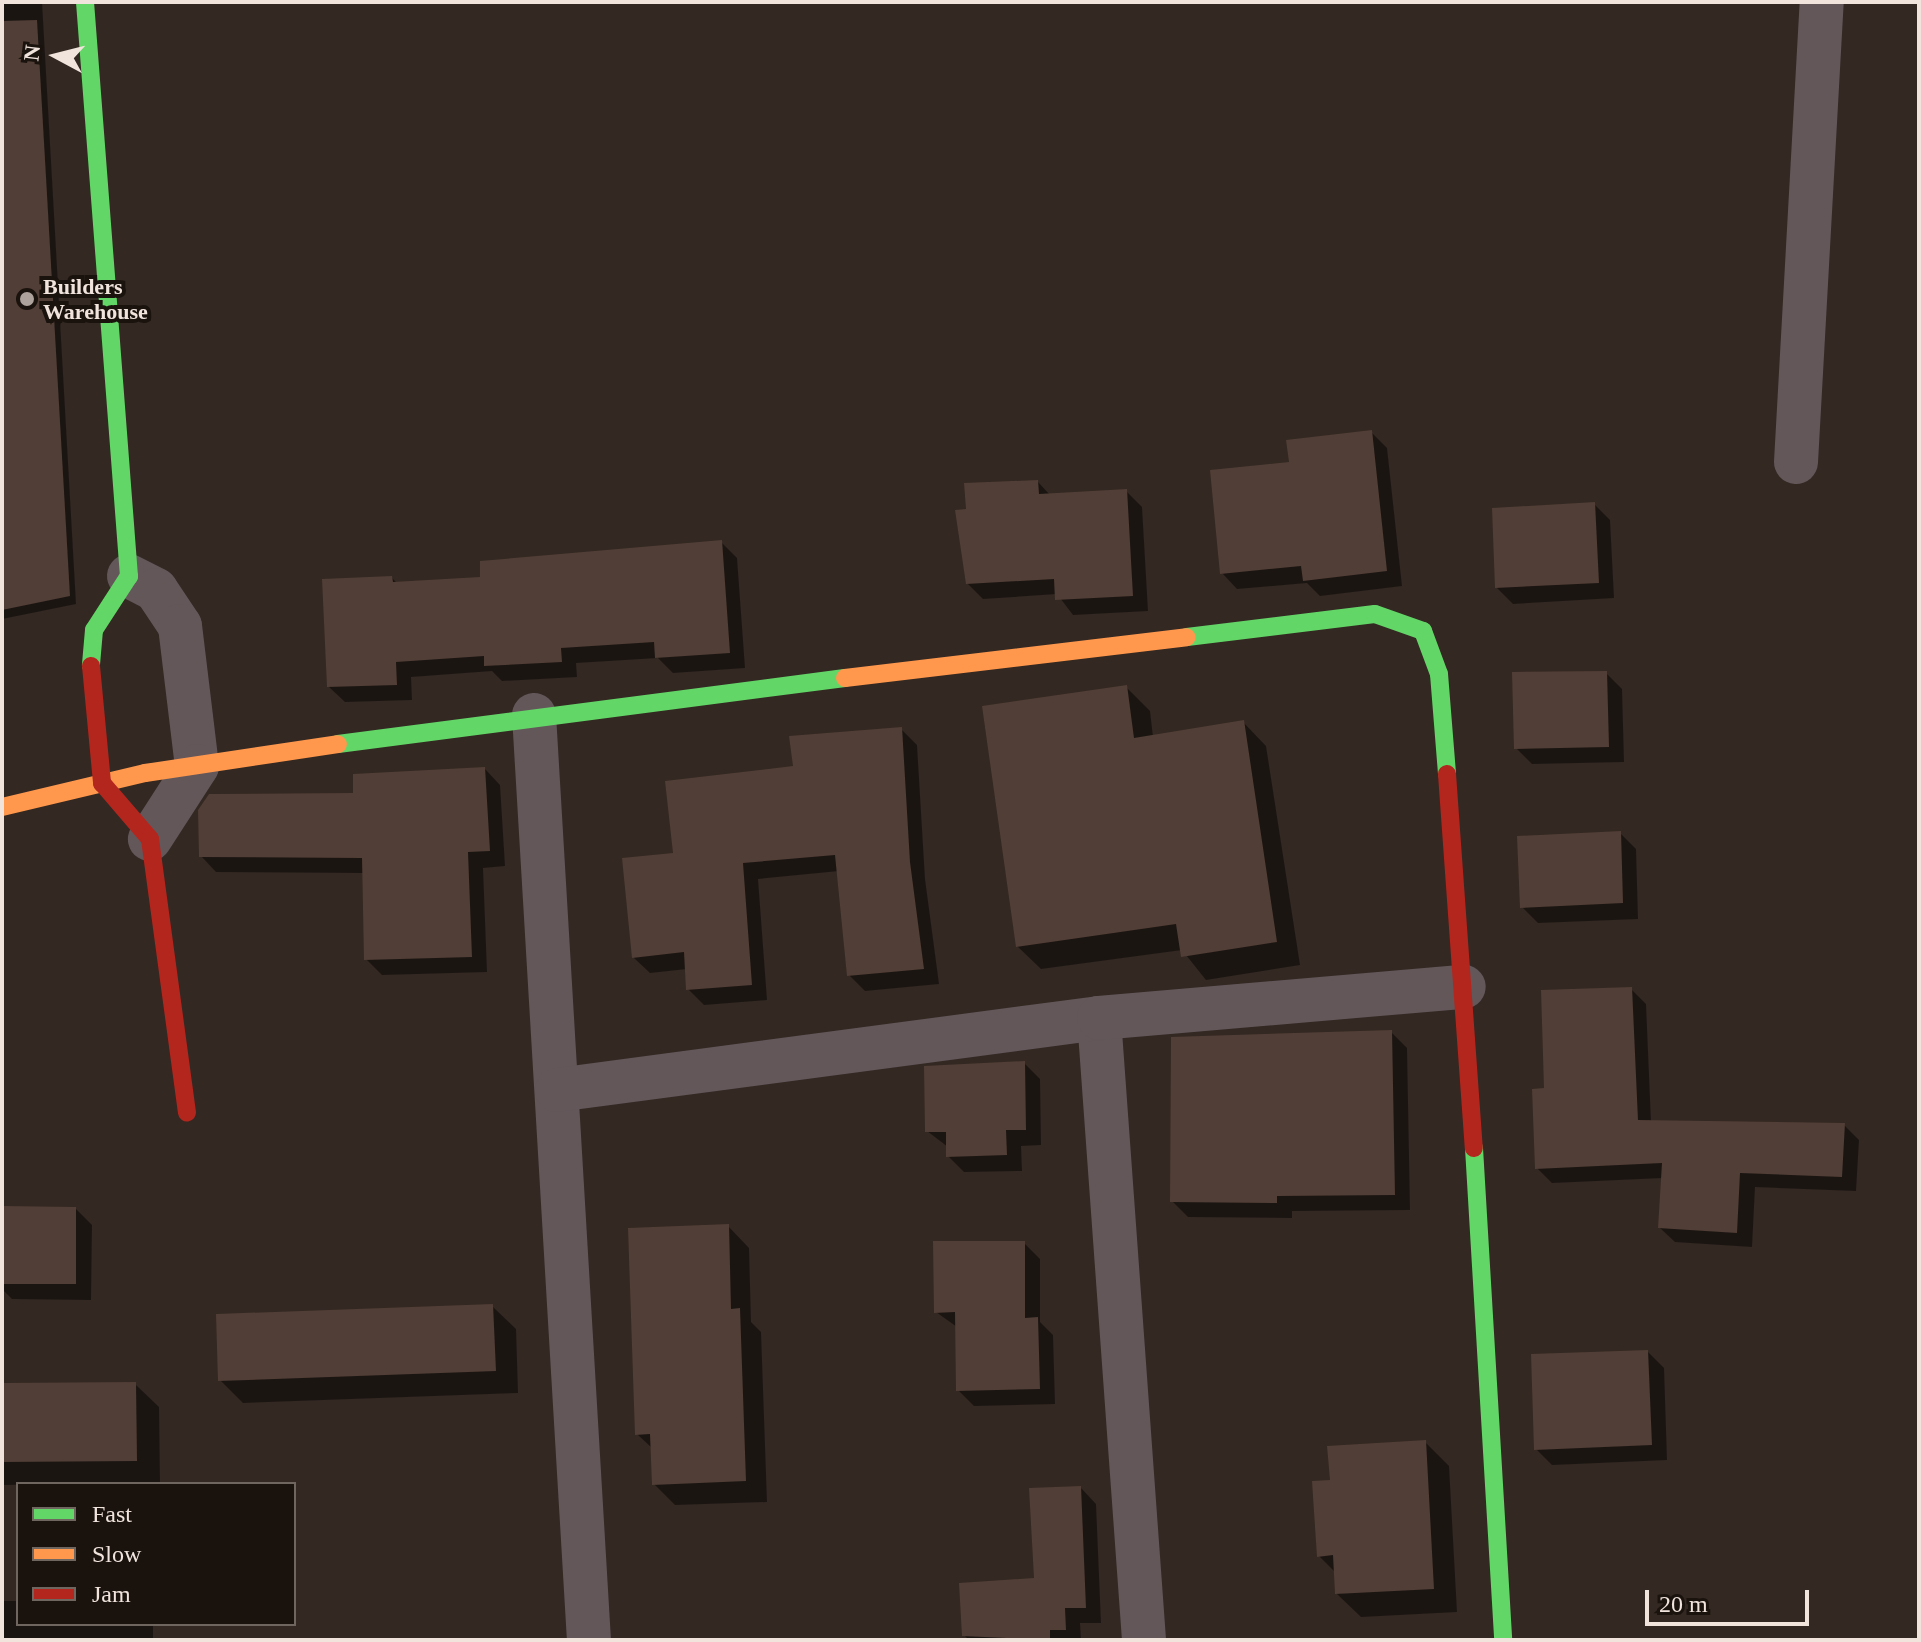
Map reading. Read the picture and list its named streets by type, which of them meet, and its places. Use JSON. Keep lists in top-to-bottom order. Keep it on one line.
{"places":["Builders Warehouse"],"legend":["Fast","Slow","Jam"],"scale_bar":"20 m","north":"left"}
